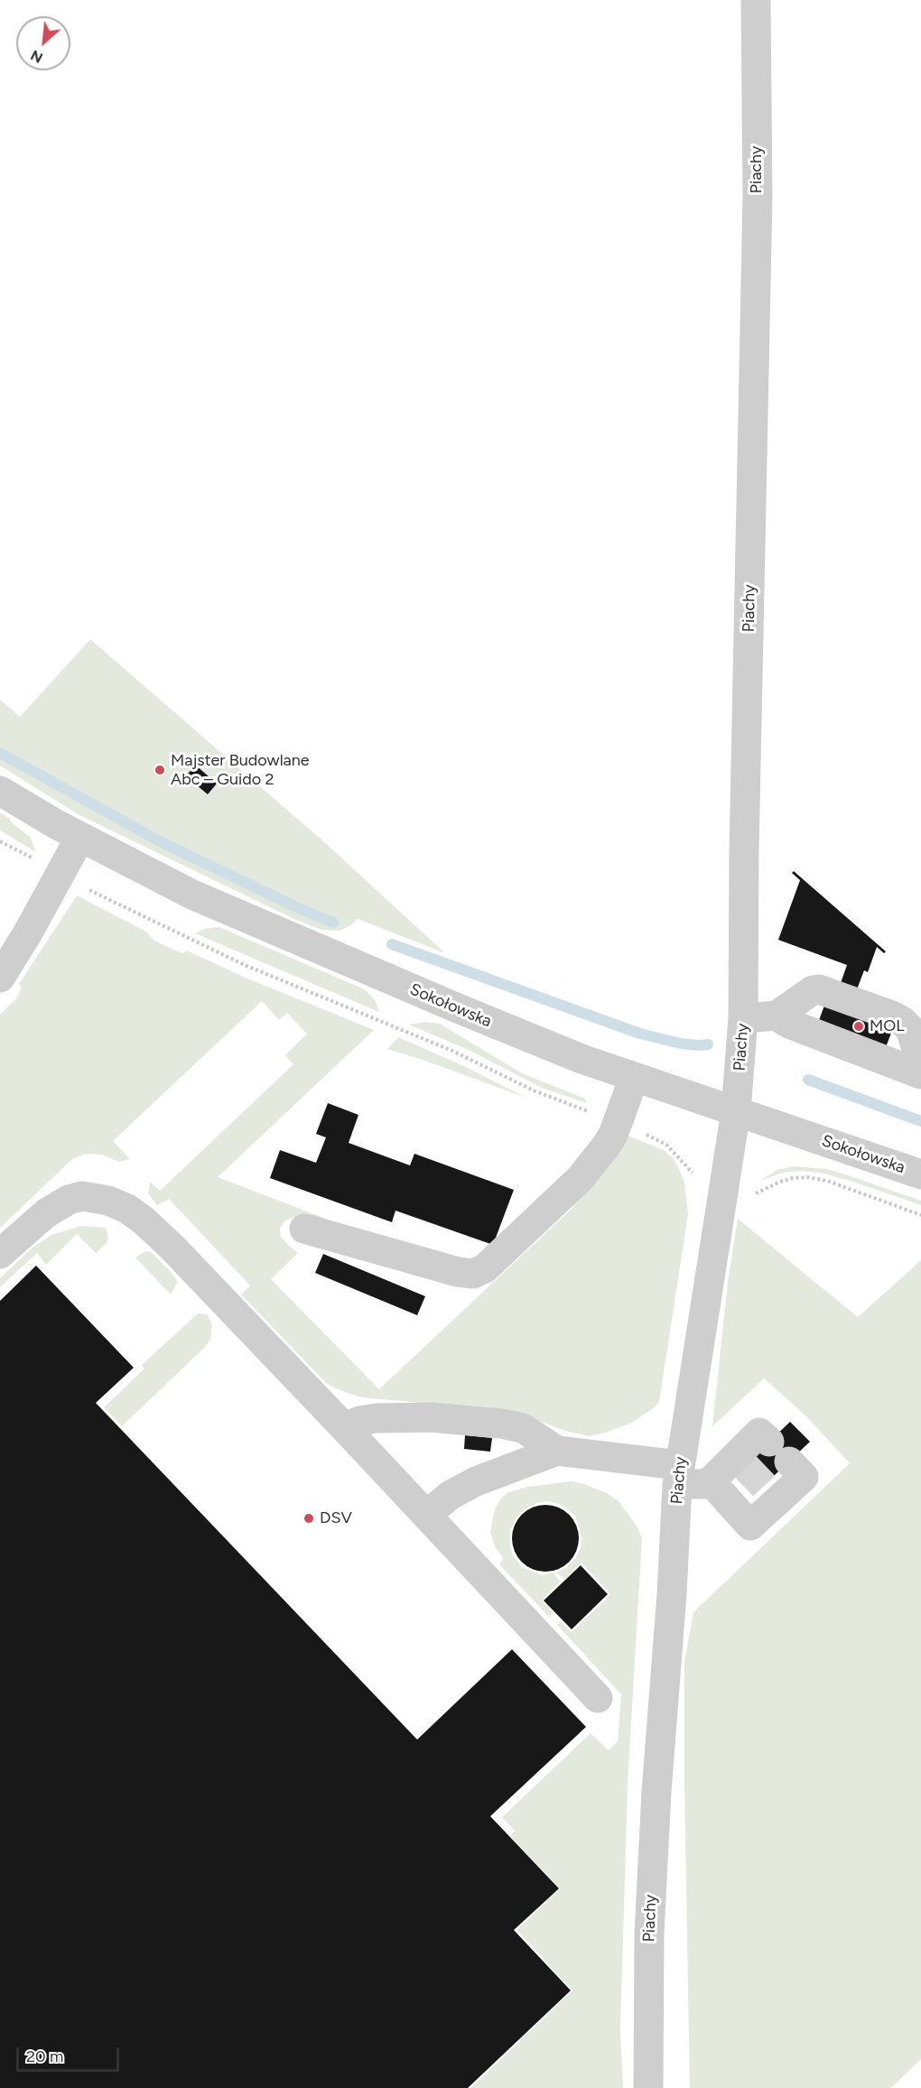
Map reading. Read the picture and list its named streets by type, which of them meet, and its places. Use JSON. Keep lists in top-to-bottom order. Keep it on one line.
{"streets":{"street":["Piachy","Sokołowska"]},"crossings":[["Piachy","Sokołowska"]],"places":["Majster Budowlane Abc – Guido 2","MOL","DSV"],"scale_bar":"20 m","north":"bottom left"}
